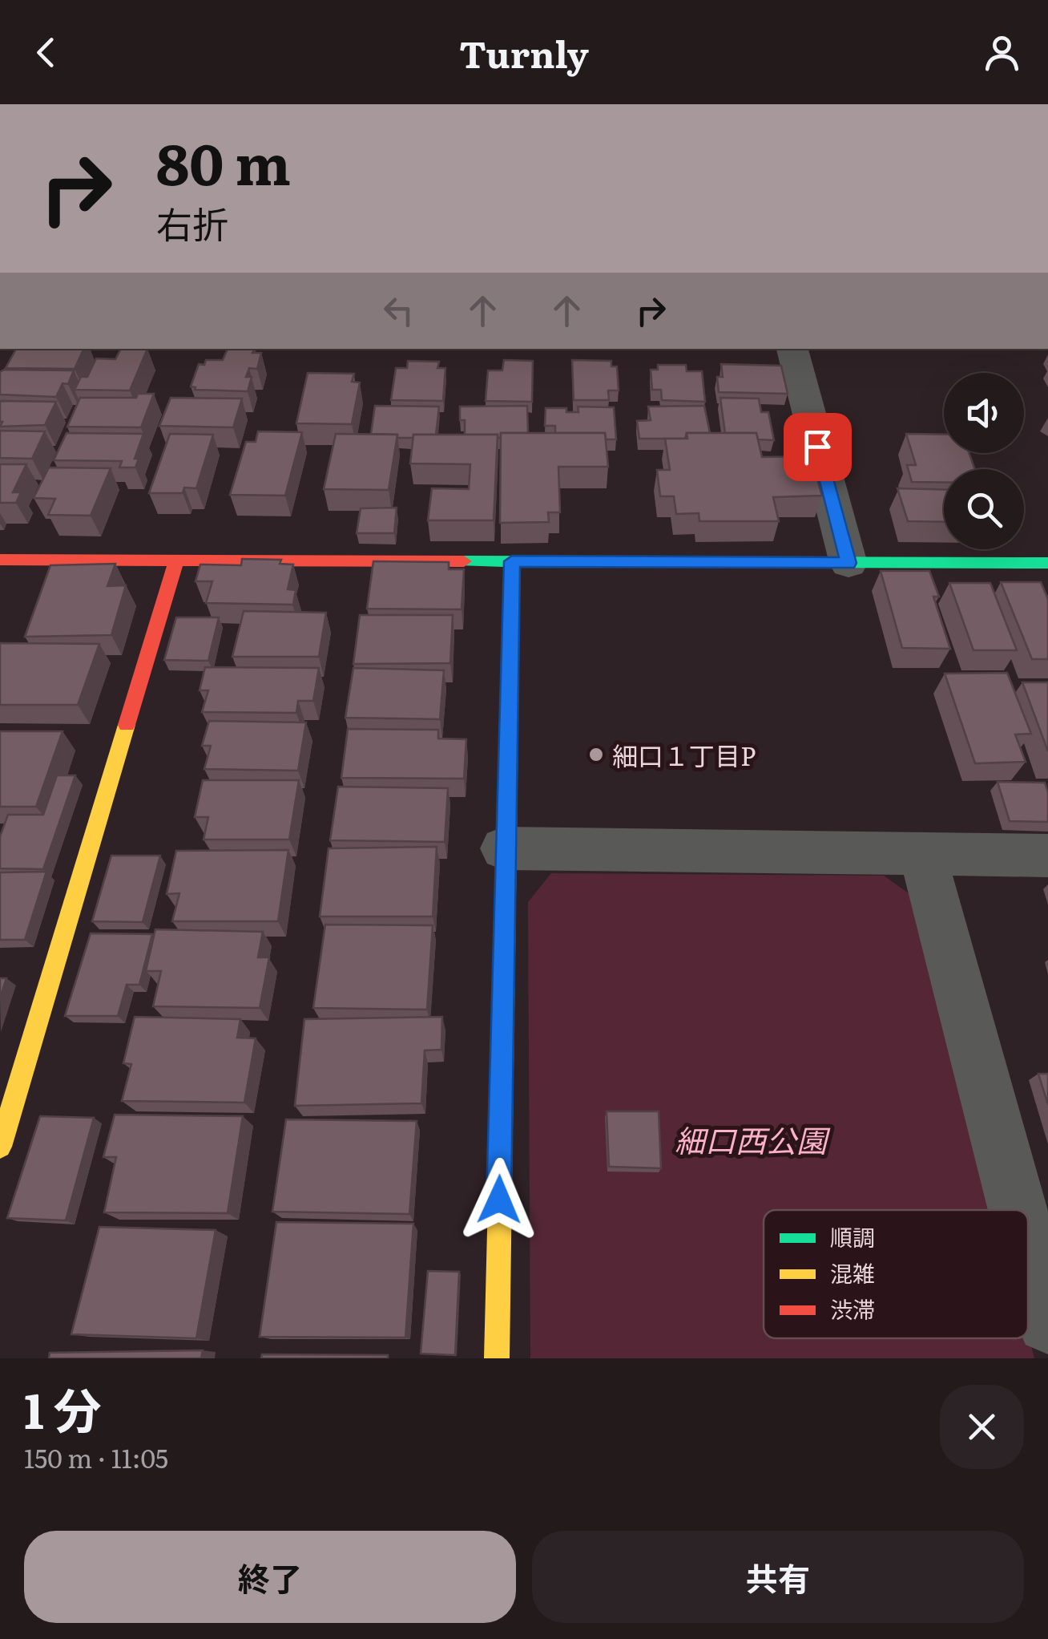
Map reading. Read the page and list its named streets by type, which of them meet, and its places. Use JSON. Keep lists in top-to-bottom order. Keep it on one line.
{"parks":["細口西公園"],"places":["細口１丁目P"],"legend":["順調","混雑","渋滞"],"page":{"header":"Turnly","turn":["80 m","右折"],"heading":["1 分","150 m · 11:05"],"buttons":["終了","共有"]}}
